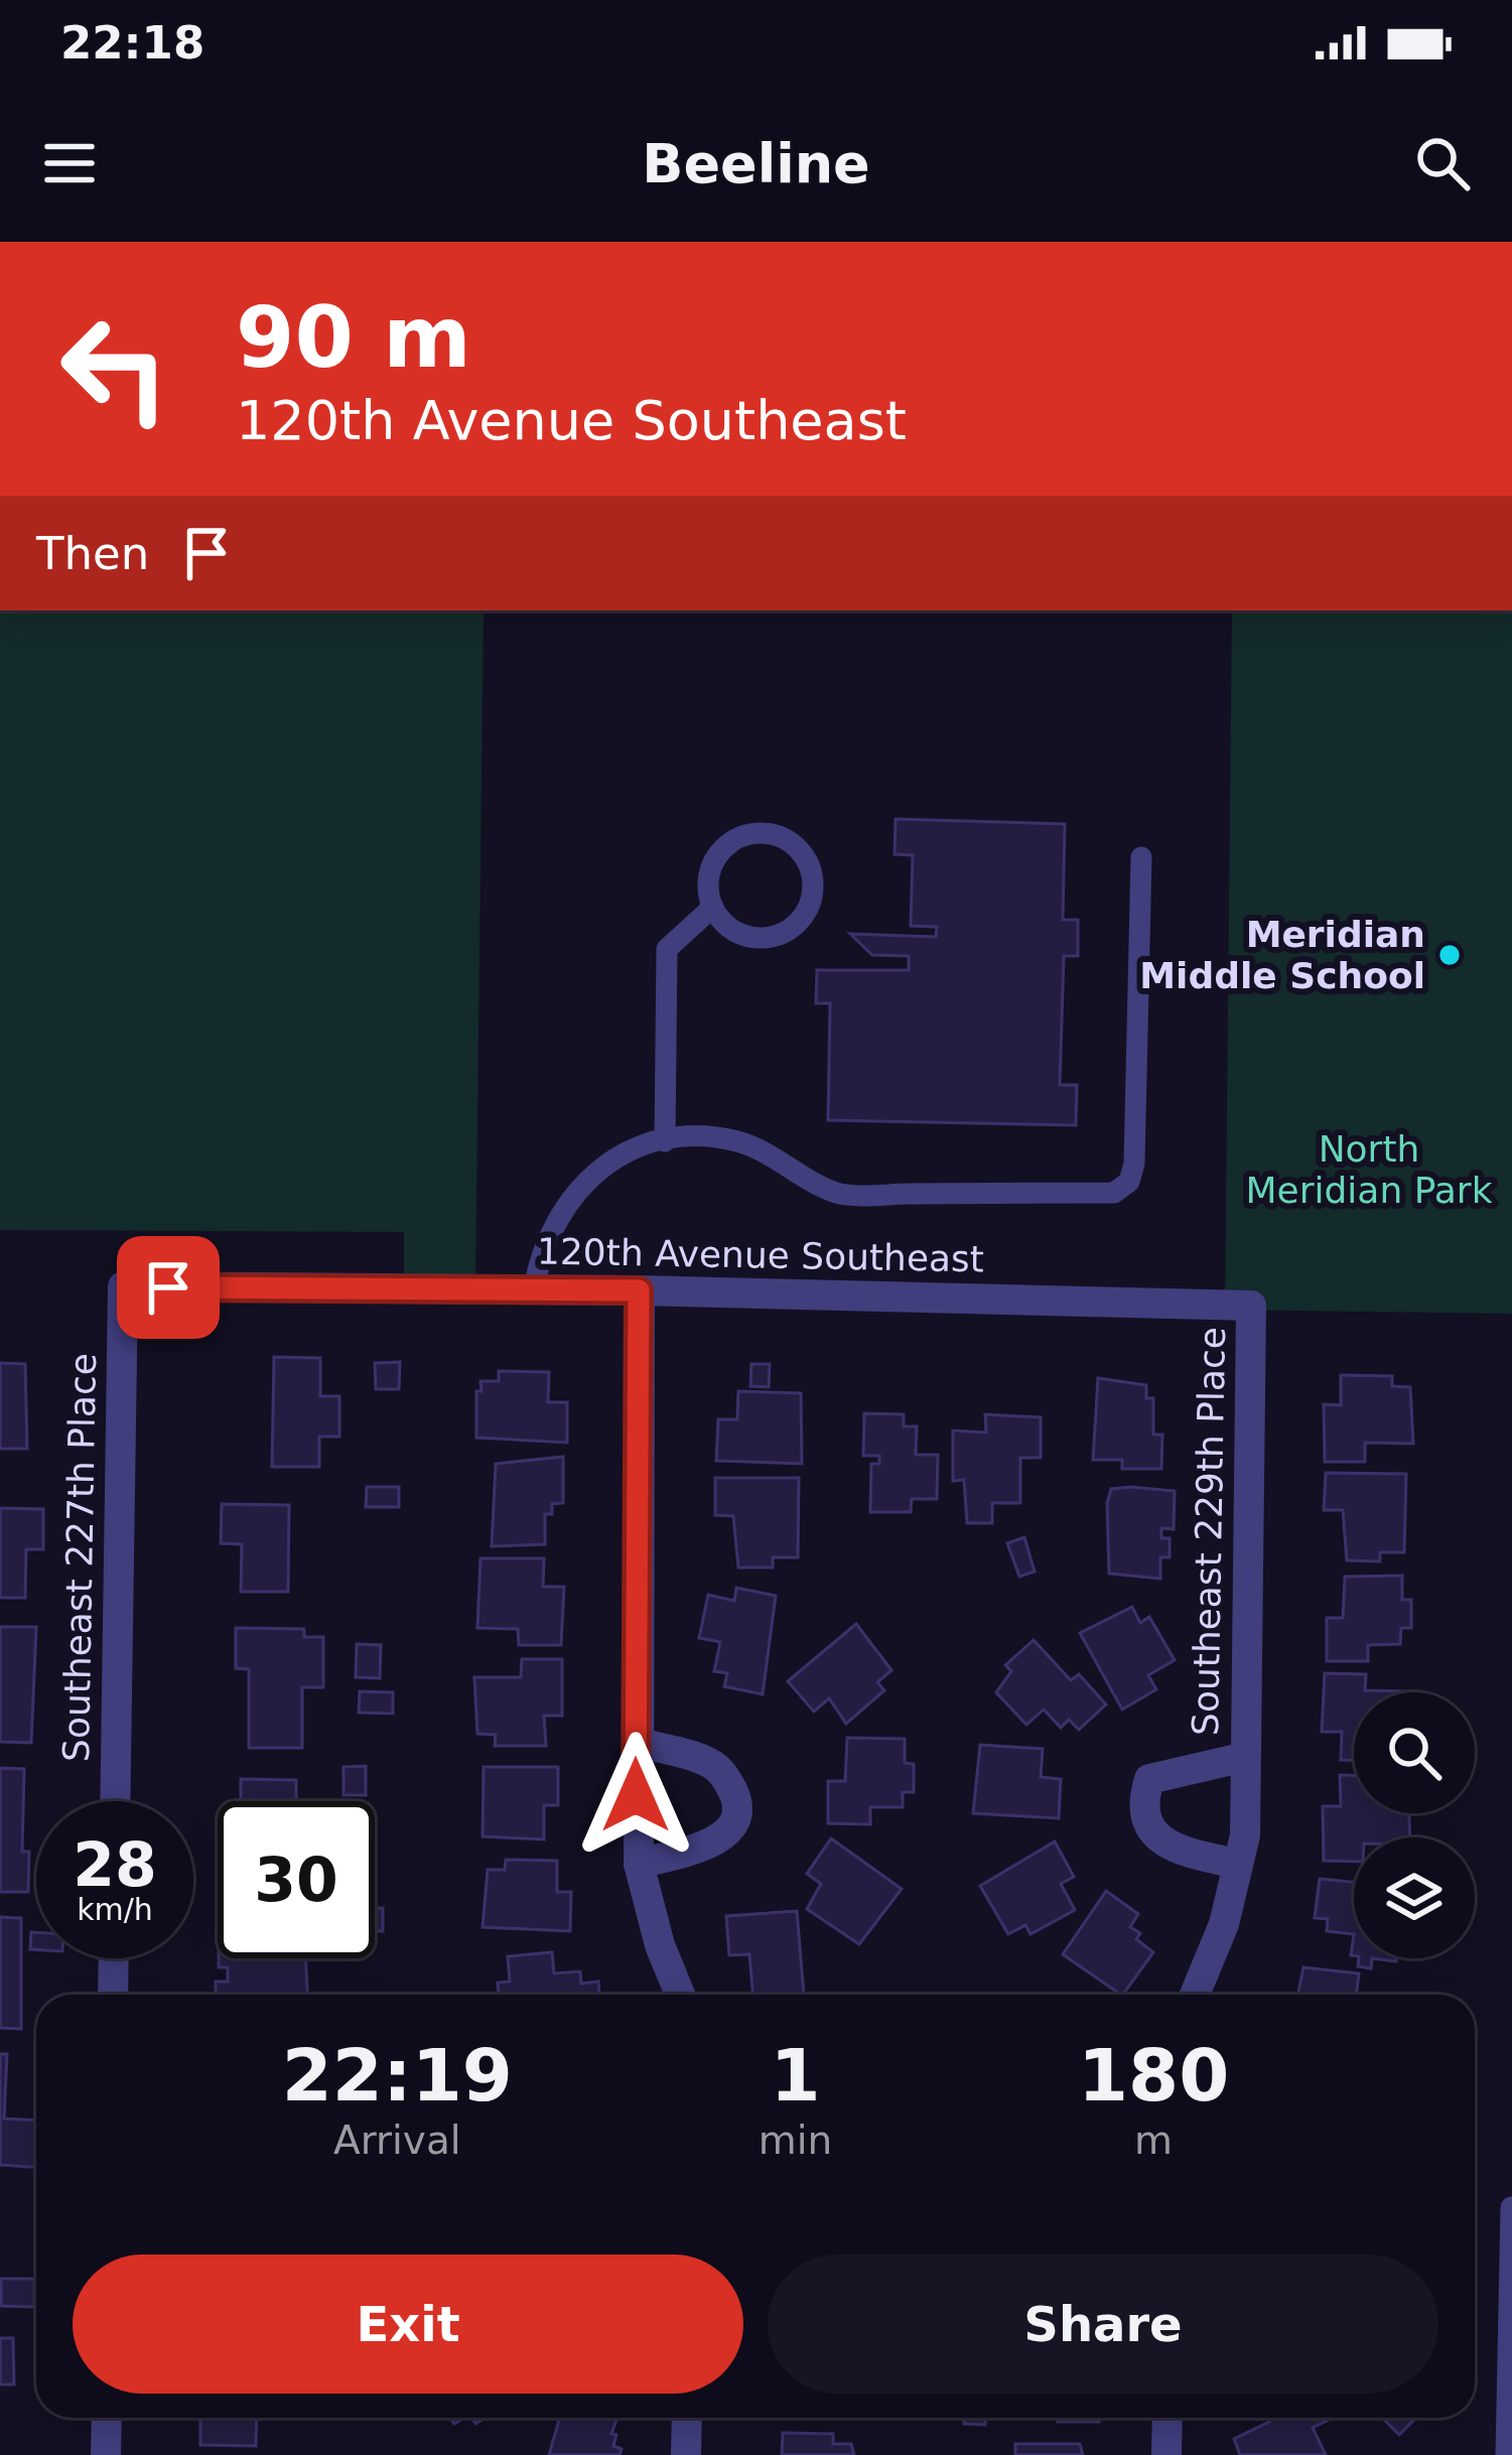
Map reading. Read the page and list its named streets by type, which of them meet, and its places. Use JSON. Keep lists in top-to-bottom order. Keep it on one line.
{"streets":{"street":["120th Avenue Southeast","Southeast 229th Place","Southeast 227th Place"]},"crossings":[["120th Avenue Southeast","Southeast 229th Place"],["120th Avenue Southeast","Southeast 227th Place"]],"parks":["North Meridian Park"],"places":["Meridian Middle School"],"page":{"status":"22:18","header":"Beeline","turn":["90 m","120th Avenue Southeast"],"then":"Then","speed":"28 km/h","limit":"30","eta":["22:19","Arrival","1","min","180","m"],"buttons":["Exit","Share"]}}
